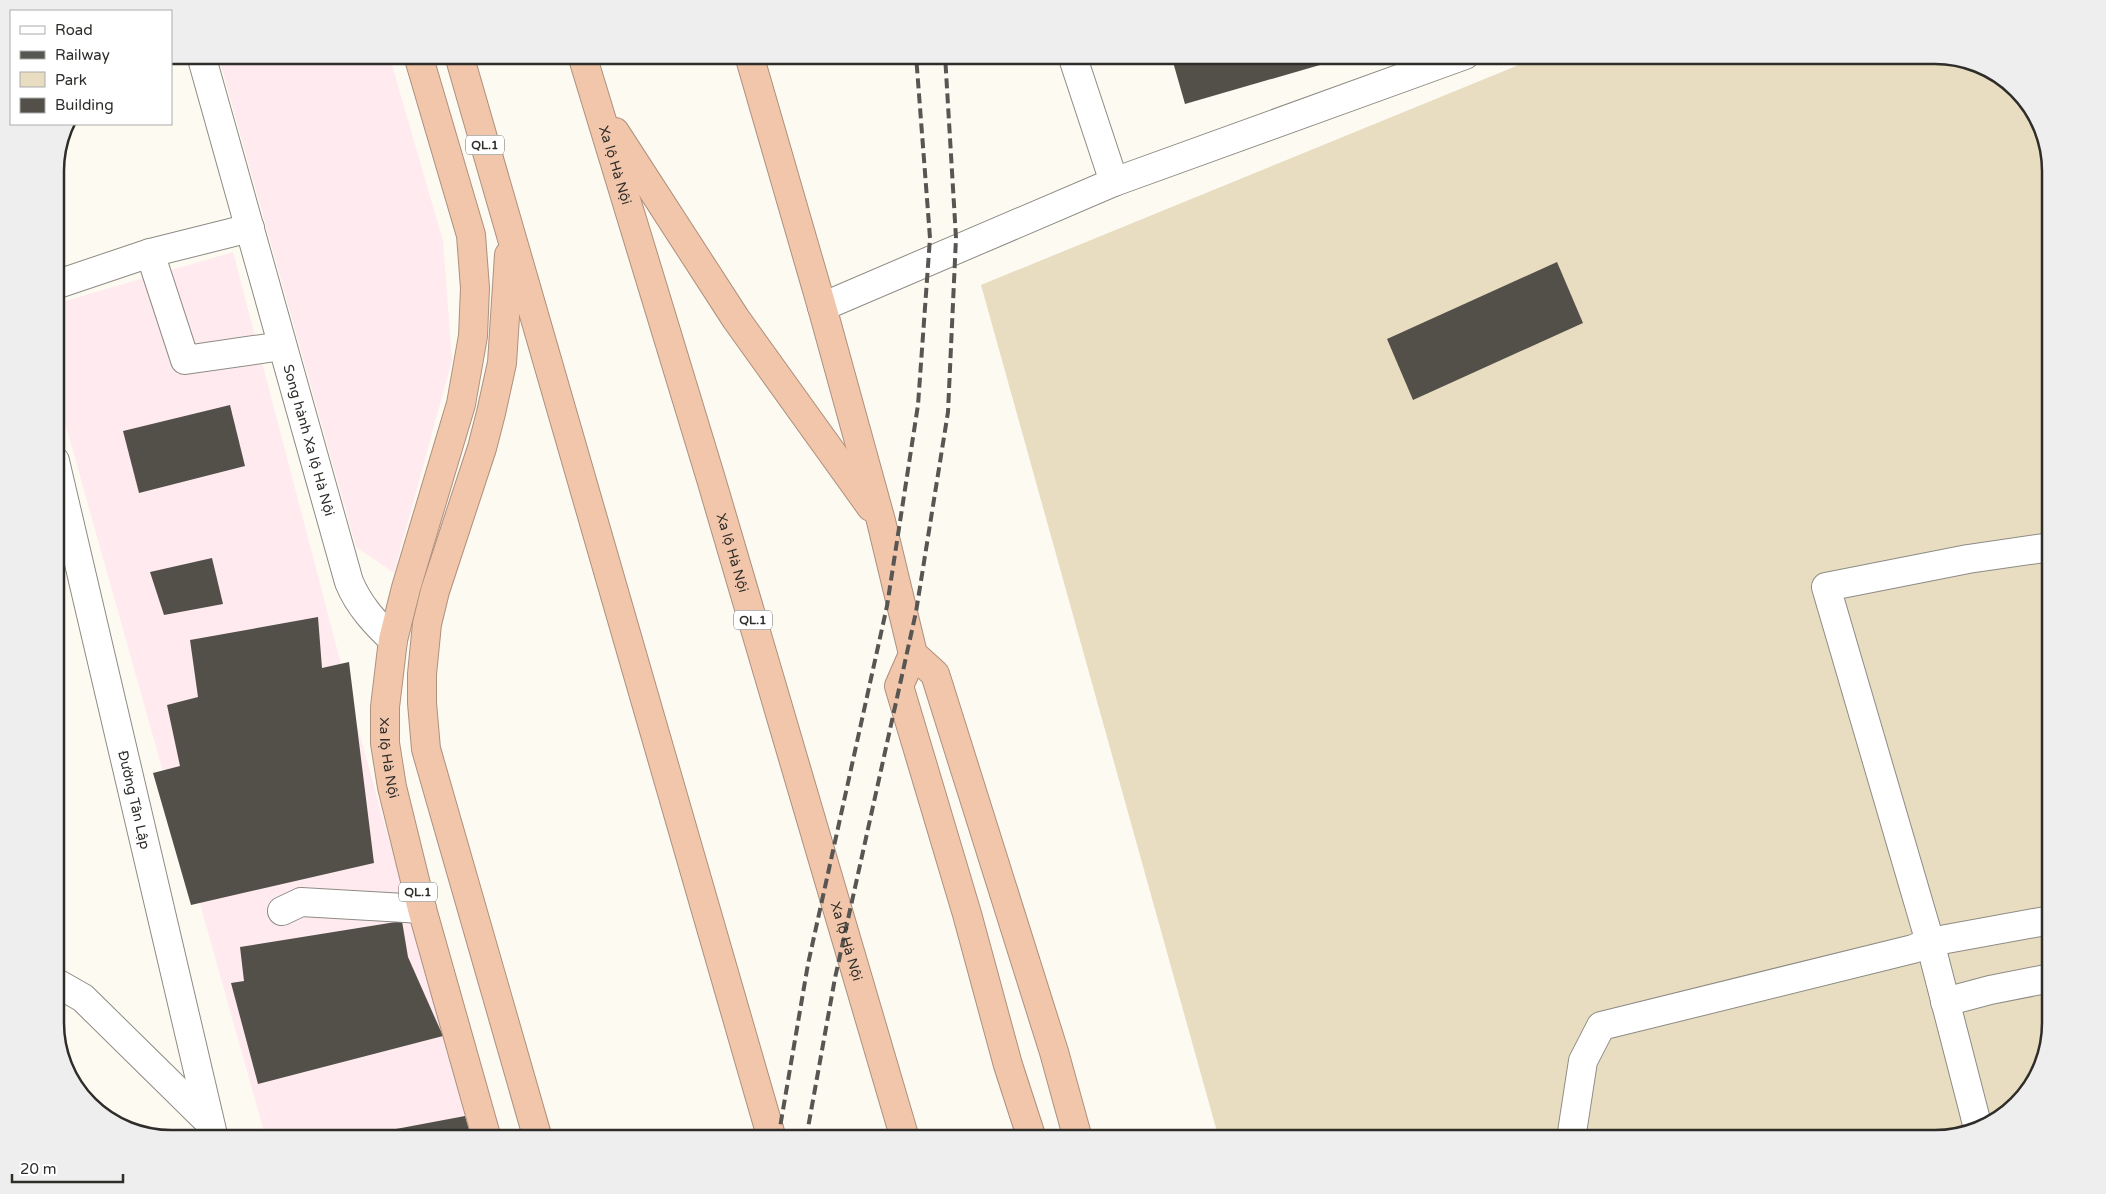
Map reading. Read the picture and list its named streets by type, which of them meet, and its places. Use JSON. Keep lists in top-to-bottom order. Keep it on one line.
{"streets":{"highway":["QL.1","Xa lộ Hà Nội"],"street":["Song hành Xa lộ Hà Nội","Đường Tân Lập"]},"crossings":[["QL.1","Xa lộ Hà Nội"],["Xa lộ Hà Nội","Song hành Xa lộ Hà Nội"]],"legend":["Road","Railway","Park","Building"],"scale_bar":"20 m"}
